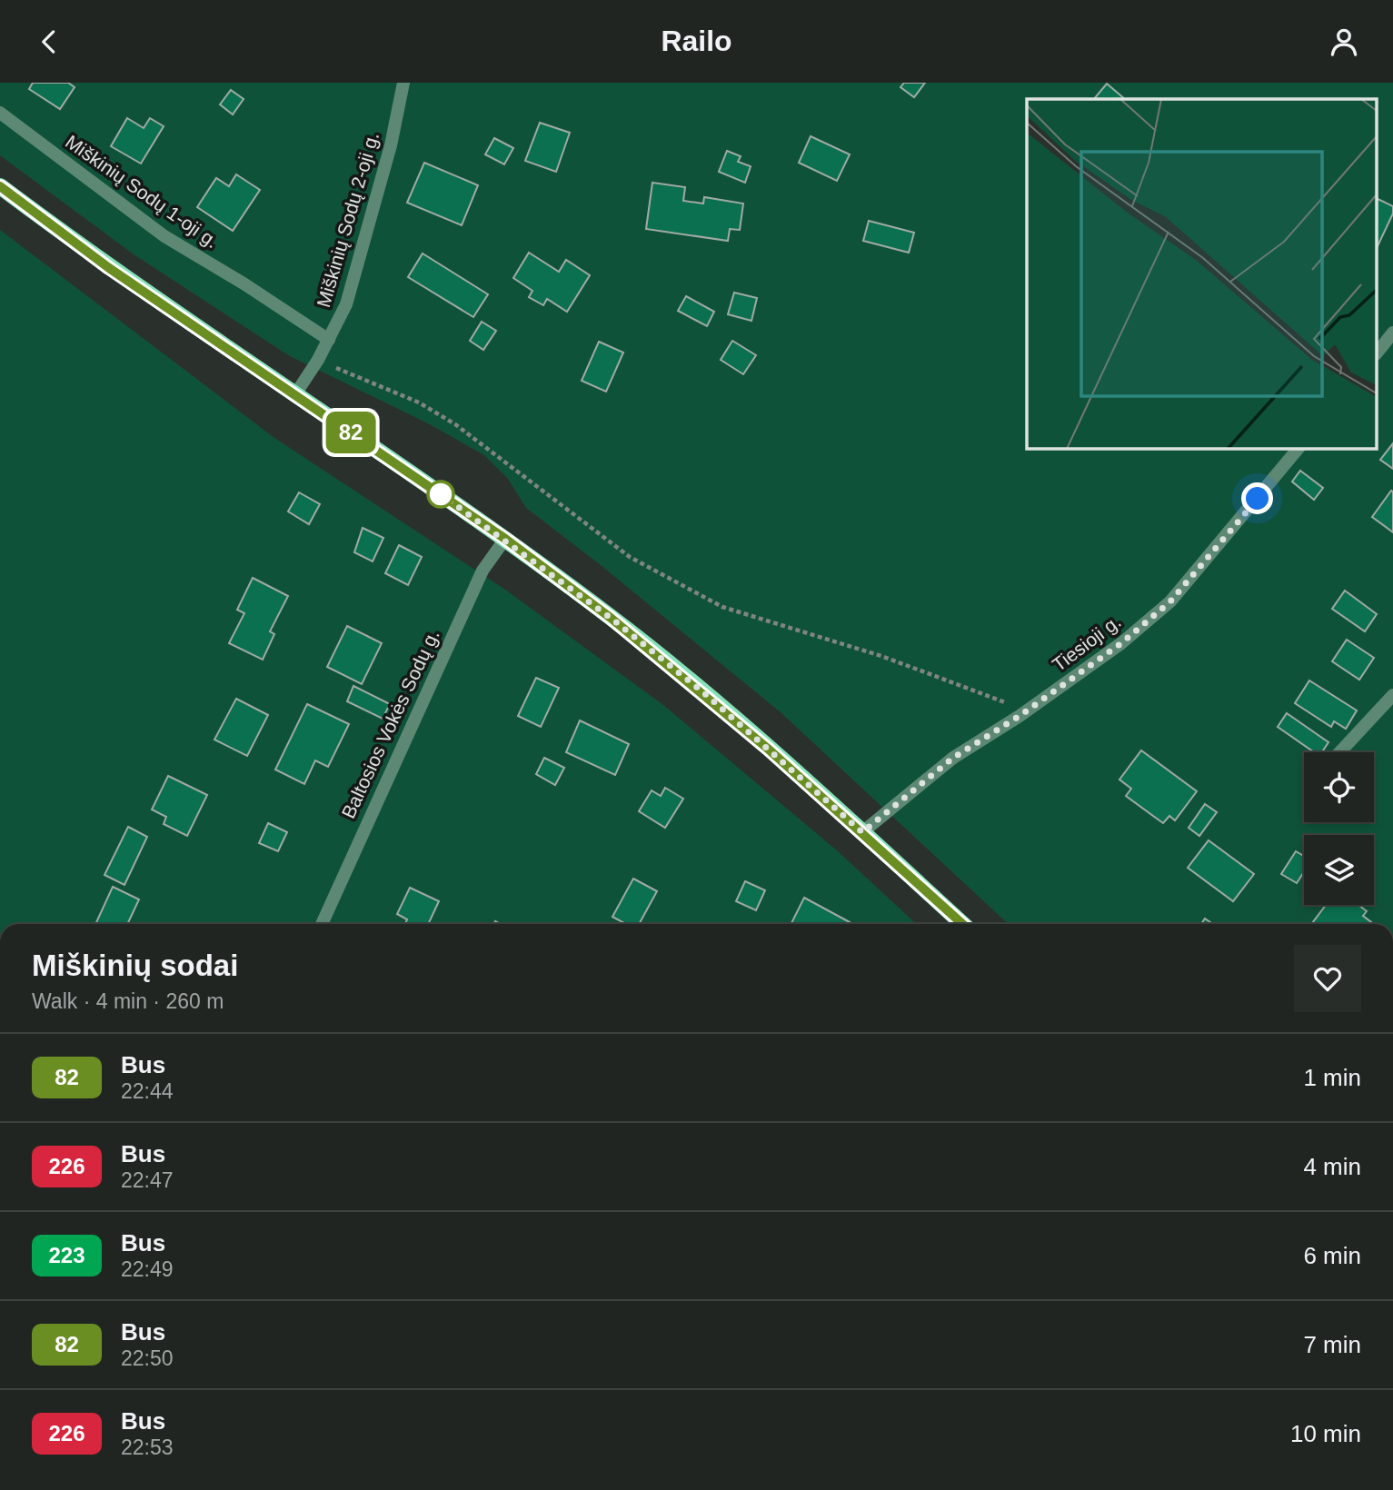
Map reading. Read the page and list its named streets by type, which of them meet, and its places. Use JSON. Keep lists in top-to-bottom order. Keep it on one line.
{"streets":{"street":["Miškinių Sodų 1-oji g.","Miškinių Sodų 2-oji g.","Tiesioji g.","Baltosios Vokės Sodų g."]},"crossings":[["Miškinių Sodų 1-oji g.","Miškinių Sodų 2-oji g."]],"lines":["bus line 82"],"page":{"header":"Railo","on_map":"82","heading":["Miškinių sodai","Walk · 4 min · 260 m"],"list":[{"mark":"82","name":"Bus","note":"22:44","value":"1 min"},{"mark":"226","name":"Bus","note":"22:47","value":"4 min"},{"mark":"223","name":"Bus","note":"22:49","value":"6 min"},{"mark":"82","name":"Bus","note":"22:50","value":"7 min"},{"mark":"226","name":"Bus","note":"22:53","value":"10 min"}]}}
